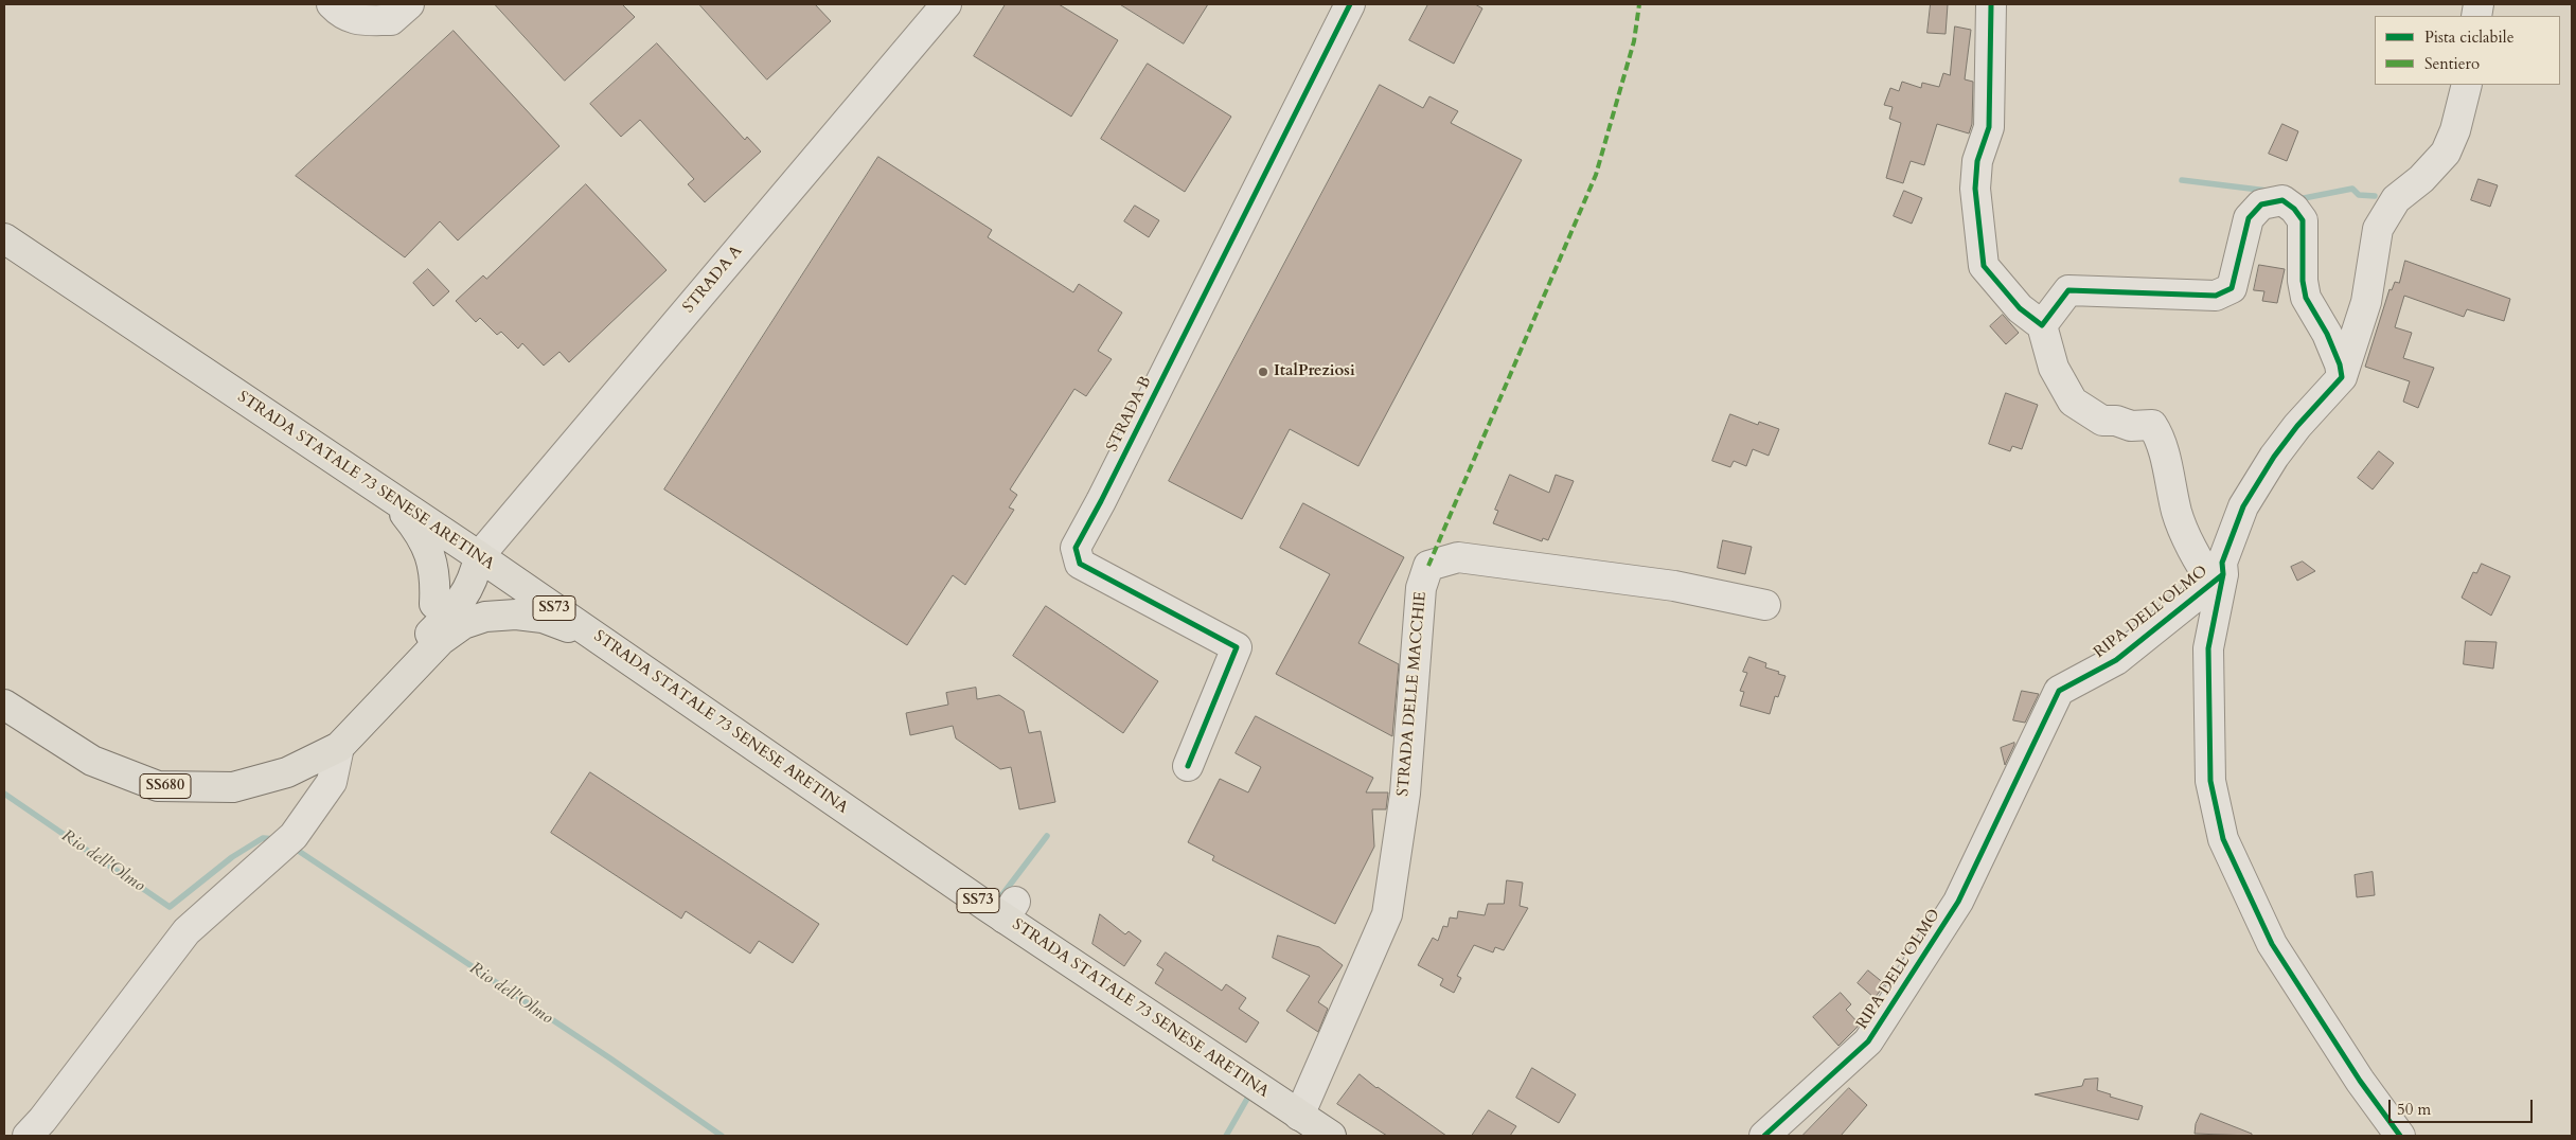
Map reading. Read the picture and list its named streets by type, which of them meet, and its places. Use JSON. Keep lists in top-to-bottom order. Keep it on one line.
{"streets":{"main road":["STRADA STATALE 73 SENESE ARETINA","SS73","SS680"],"street":["STRADA A","STRADA B","RIPA DELL'OLMO","STRADA DELLE MACCHIE"]},"crossings":[["STRADA A","STRADA STATALE 73 SENESE ARETINA"],["STRADA A","SS680"],["STRADA STATALE 73 SENESE ARETINA","STRADA DELLE MACCHIE"],["STRADA STATALE 73 SENESE ARETINA","SS680"]],"water":["Rio dell'Olmo"],"places":["ItalPreziosi"],"legend":["Pista ciclabile","Sentiero"],"scale_bar":"50 m"}
